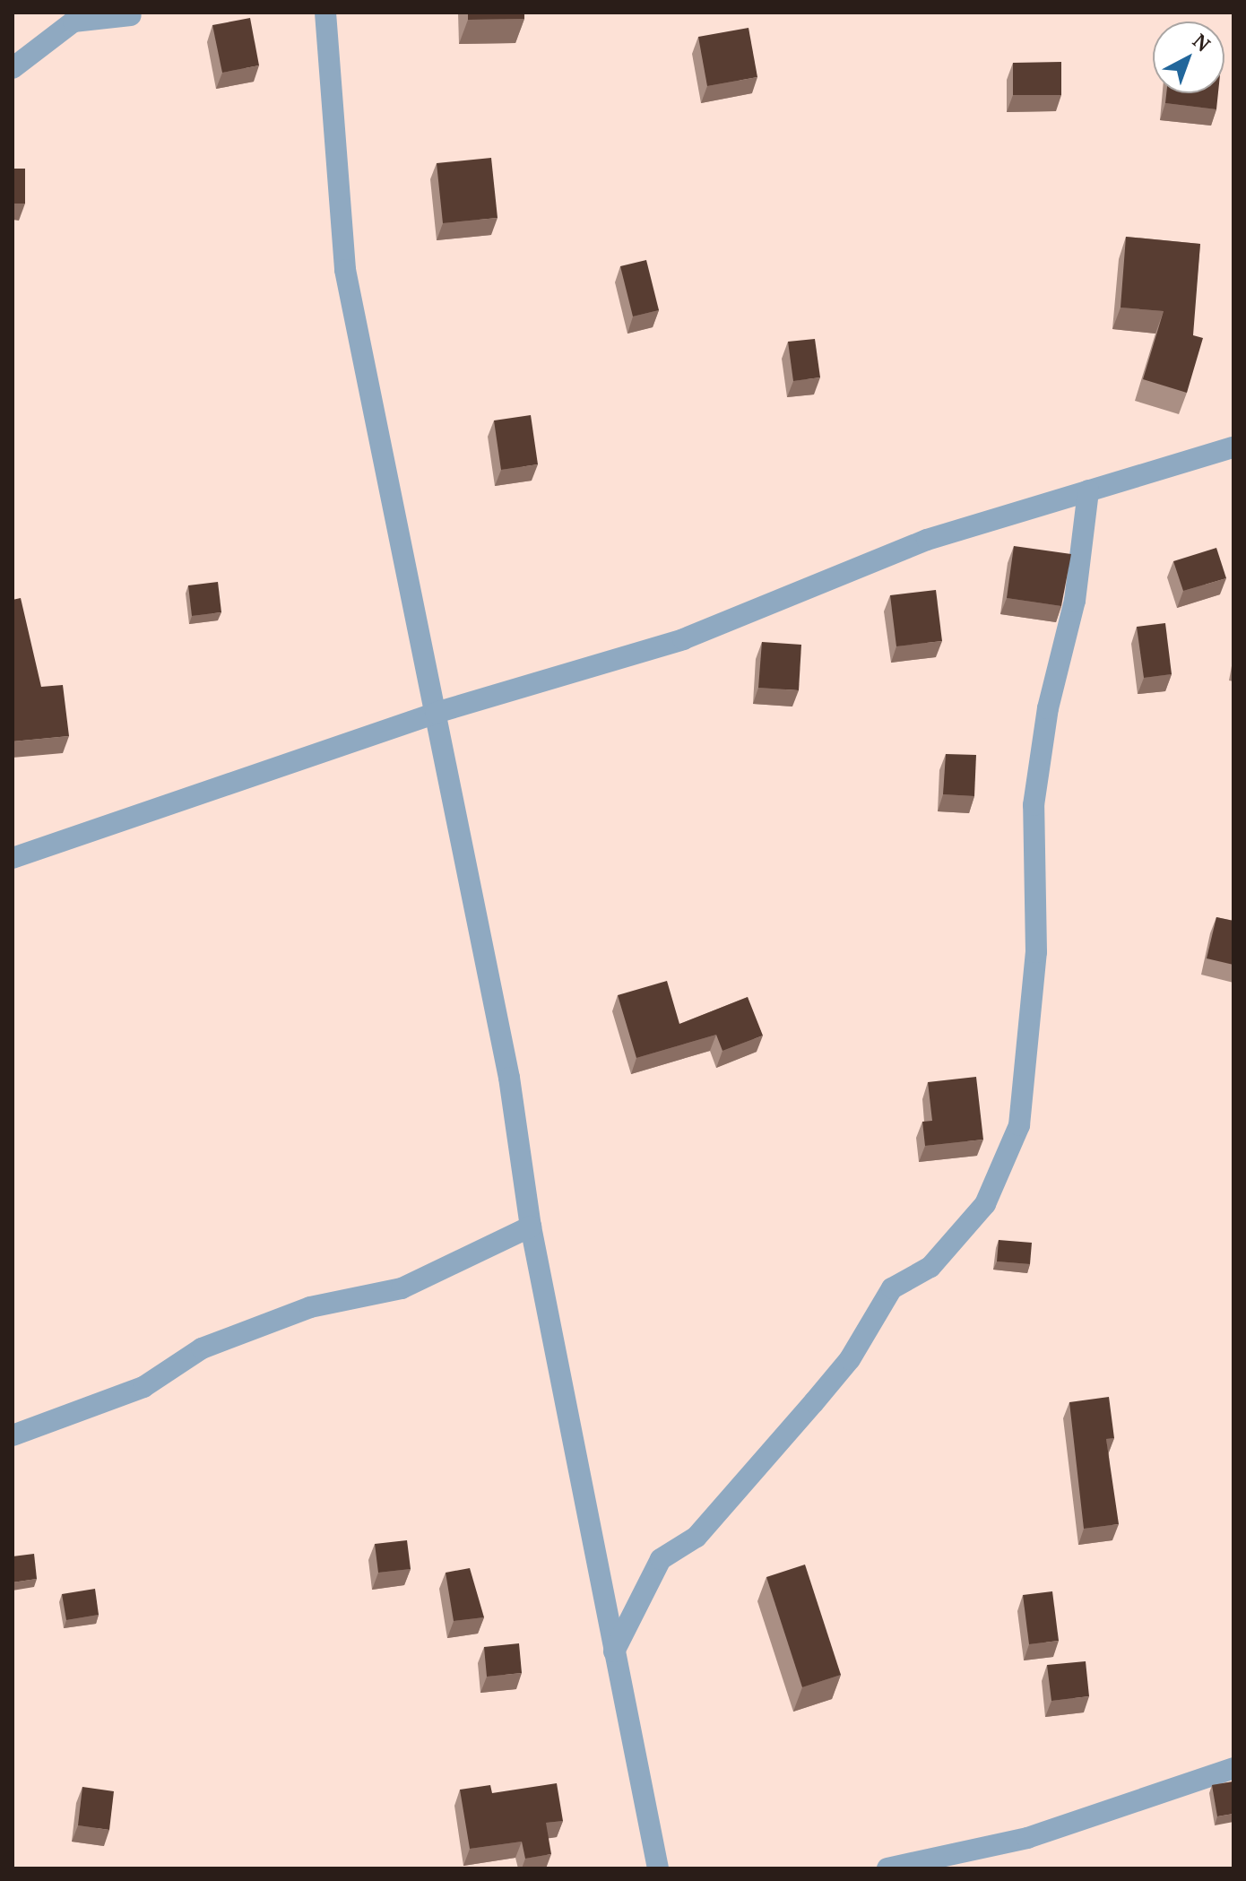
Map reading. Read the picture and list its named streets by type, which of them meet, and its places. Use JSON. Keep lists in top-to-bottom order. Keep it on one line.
{"north":"top right"}
